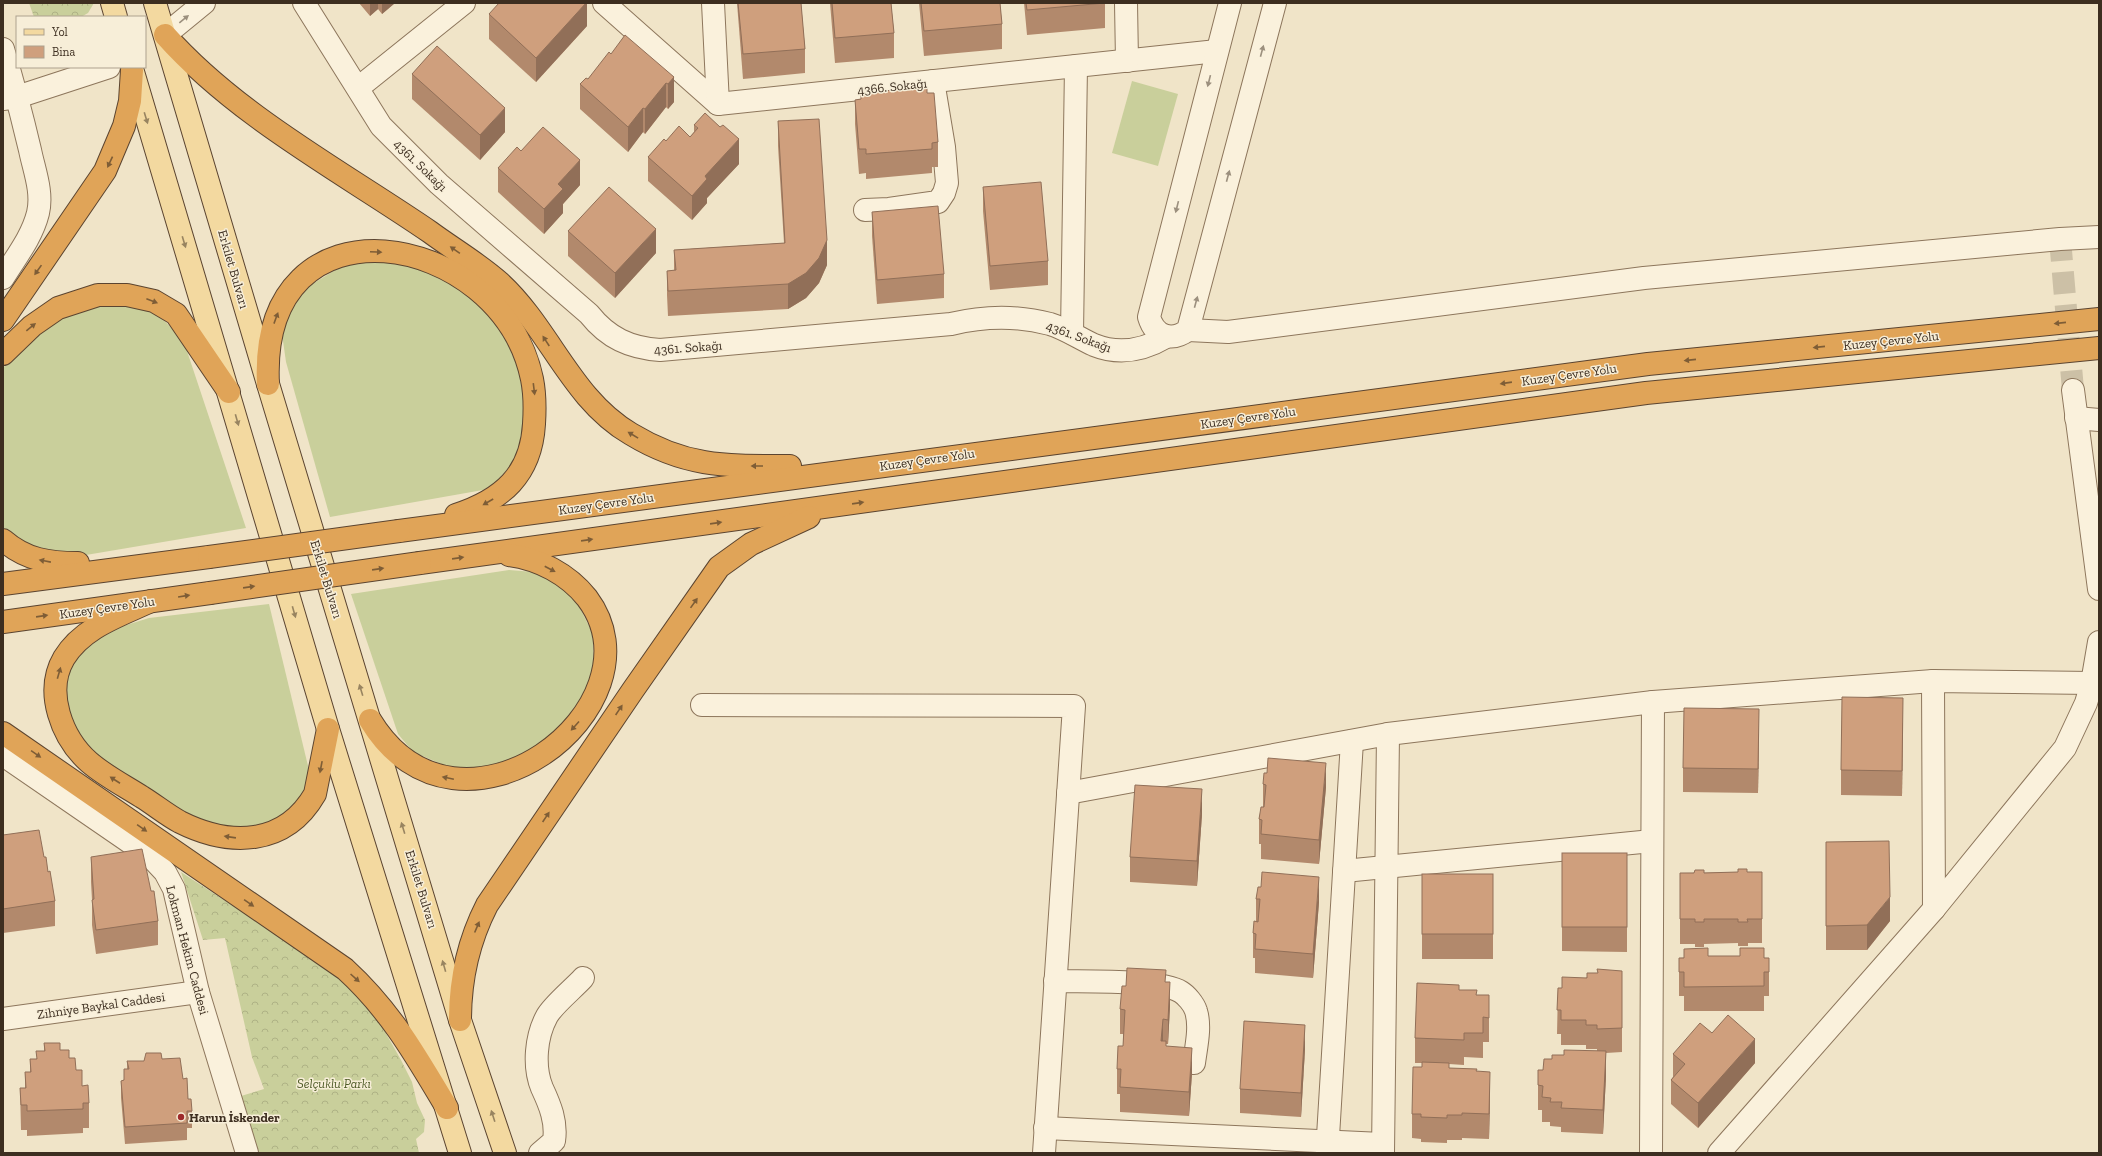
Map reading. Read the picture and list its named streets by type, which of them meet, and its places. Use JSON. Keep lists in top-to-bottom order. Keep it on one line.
{"streets":{"highway":["Kuzey Çevre Yolu"],"main road":["Erkilet Bulvarı"],"street":["4366. Sokağı","4361. Sokağı","Lokman Hekim Caddesi","Zihniye Baykal Caddesi"]},"crossings":[["Lokman Hekim Caddesi","Zihniye Baykal Caddesi"]],"parks":["Selçuklu Parkı"],"places":["Harun İskender"],"legend":["Yol","Bina"]}
